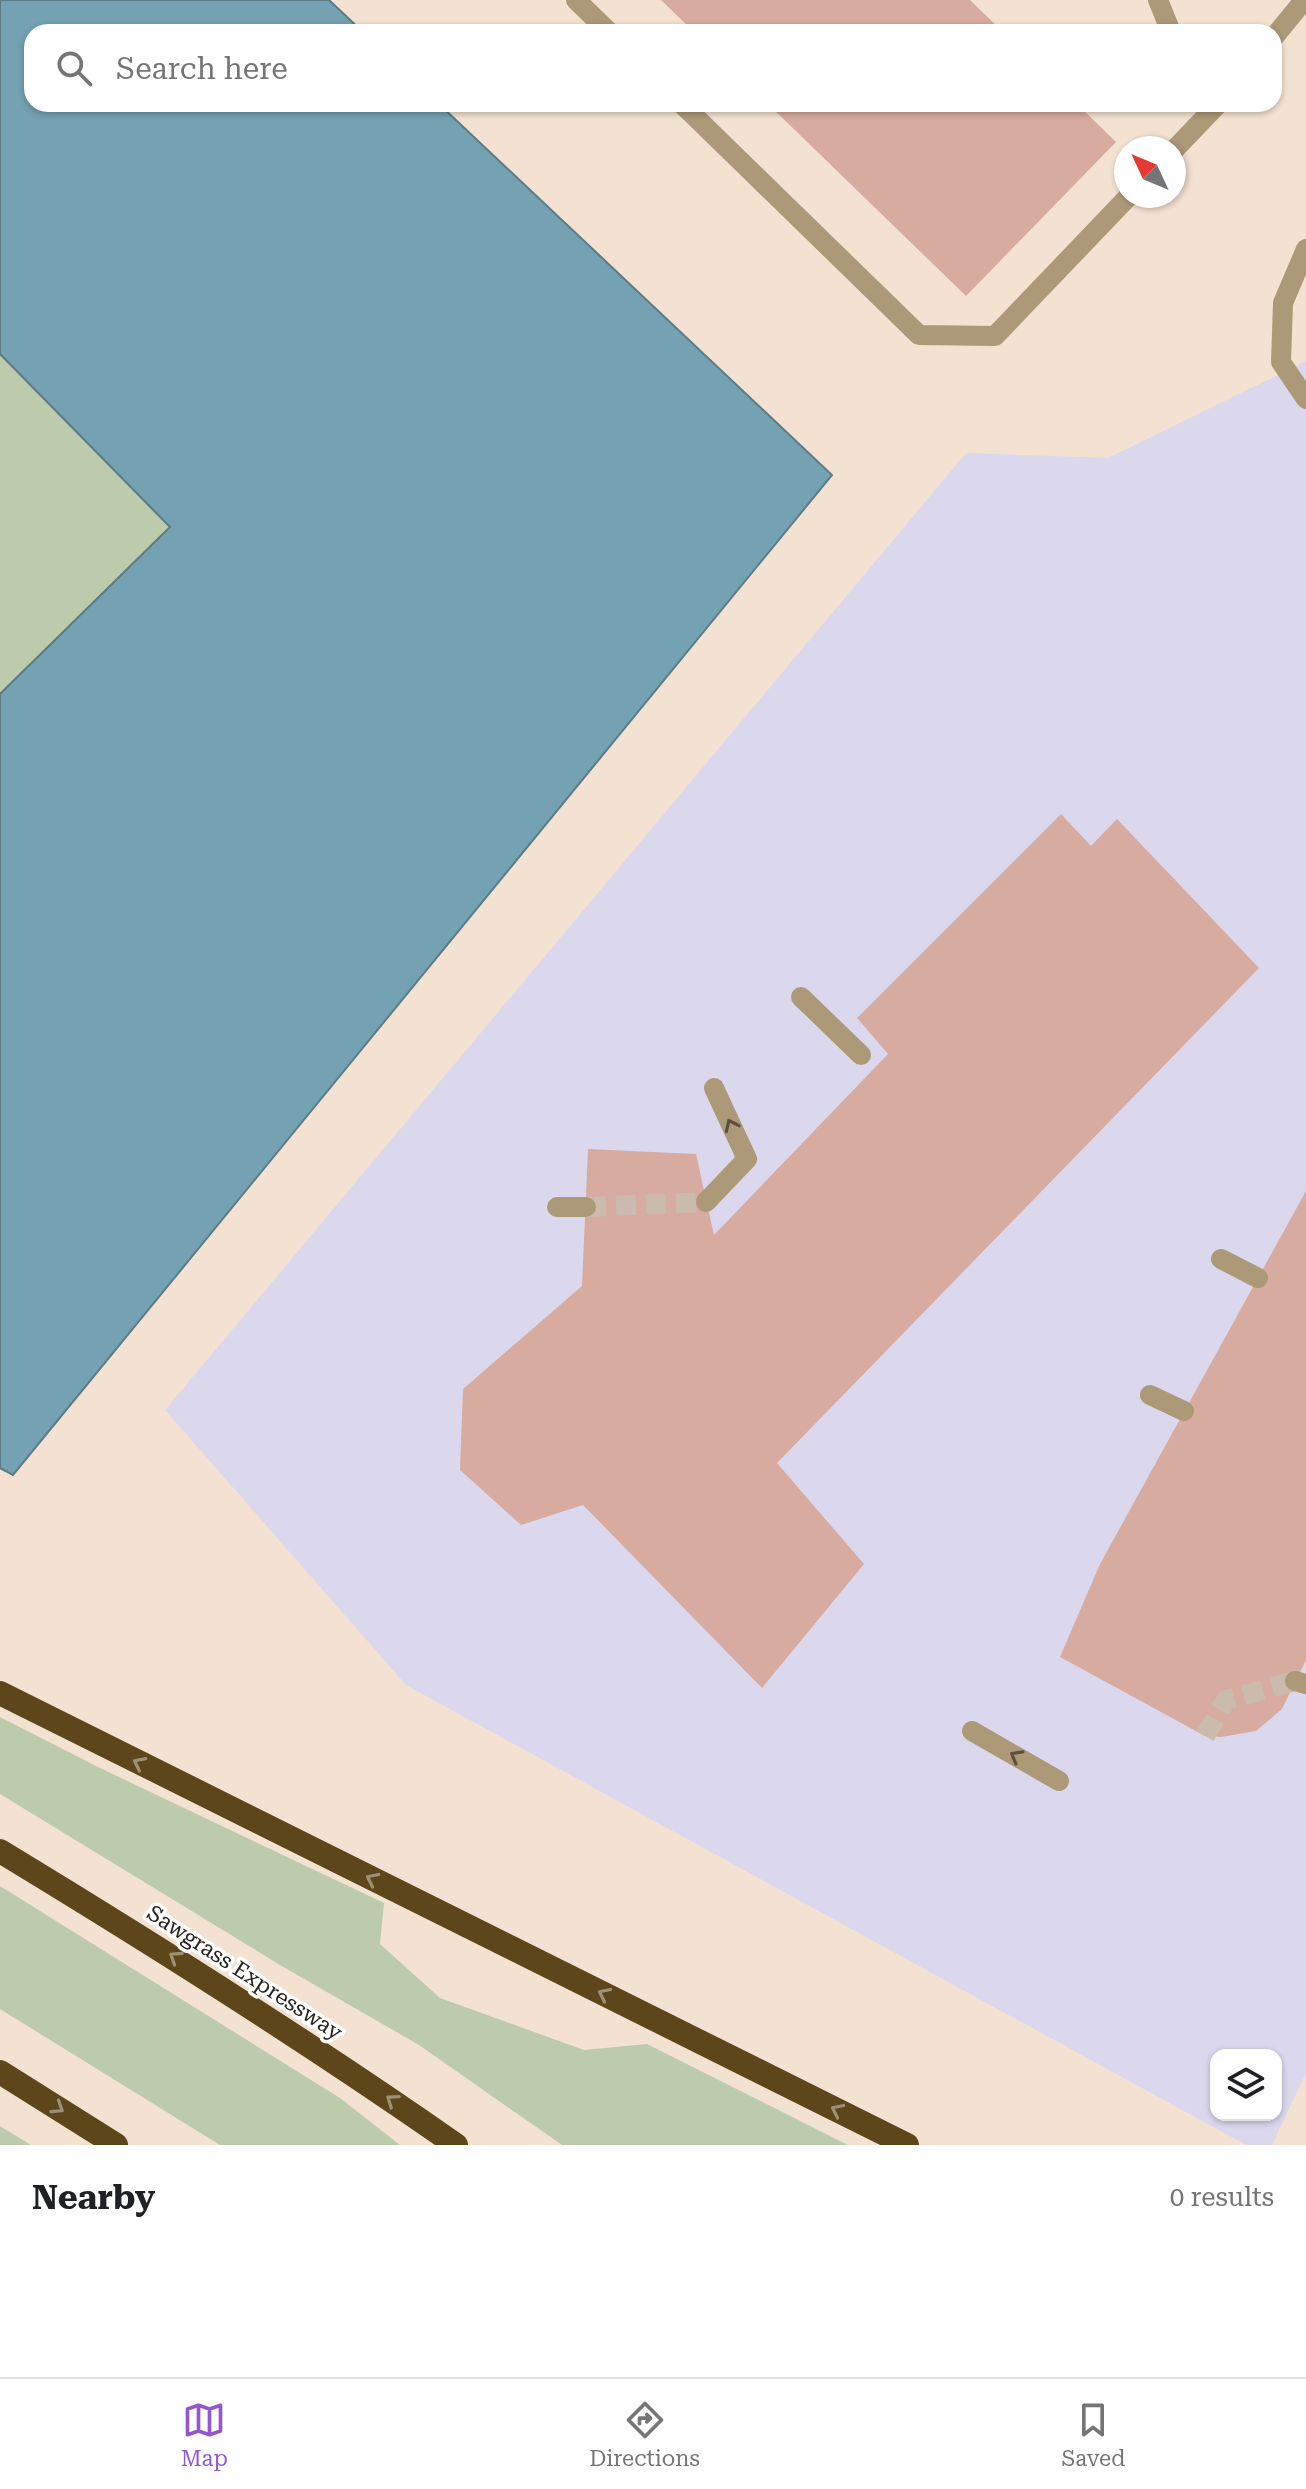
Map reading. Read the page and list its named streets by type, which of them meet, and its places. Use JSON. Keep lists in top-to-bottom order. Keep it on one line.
{"streets":{"highway":["Sawgrass Expressway"]},"north":"top left","page":{"search":"Search here","heading":["Nearby","0 results"],"nav":["Map","Directions","Saved"]}}
